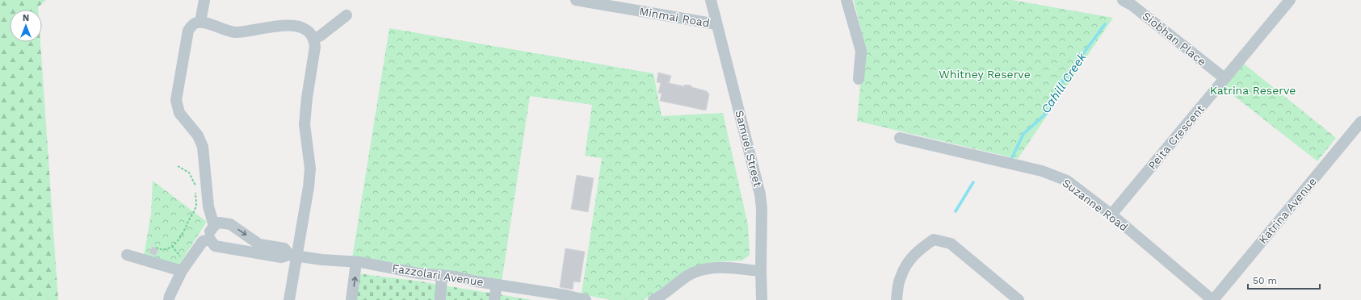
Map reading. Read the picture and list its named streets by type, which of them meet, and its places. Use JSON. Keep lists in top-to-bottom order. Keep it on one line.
{"streets":{"street":["Minmai Road","Siobhan Place","Peita Crescent","Samuel Street","Suzanne Road","Katrina Avenue","Fazzolari Avenue"]},"crossings":[["Minmai Road","Samuel Street"],["Siobhan Place","Peita Crescent"],["Peita Crescent","Suzanne Road"],["Suzanne Road","Katrina Avenue"]],"water":["Cahill Creek"],"parks":["Whitney Reserve","Katrina Reserve"],"scale_bar":"50 m","north":"top"}
